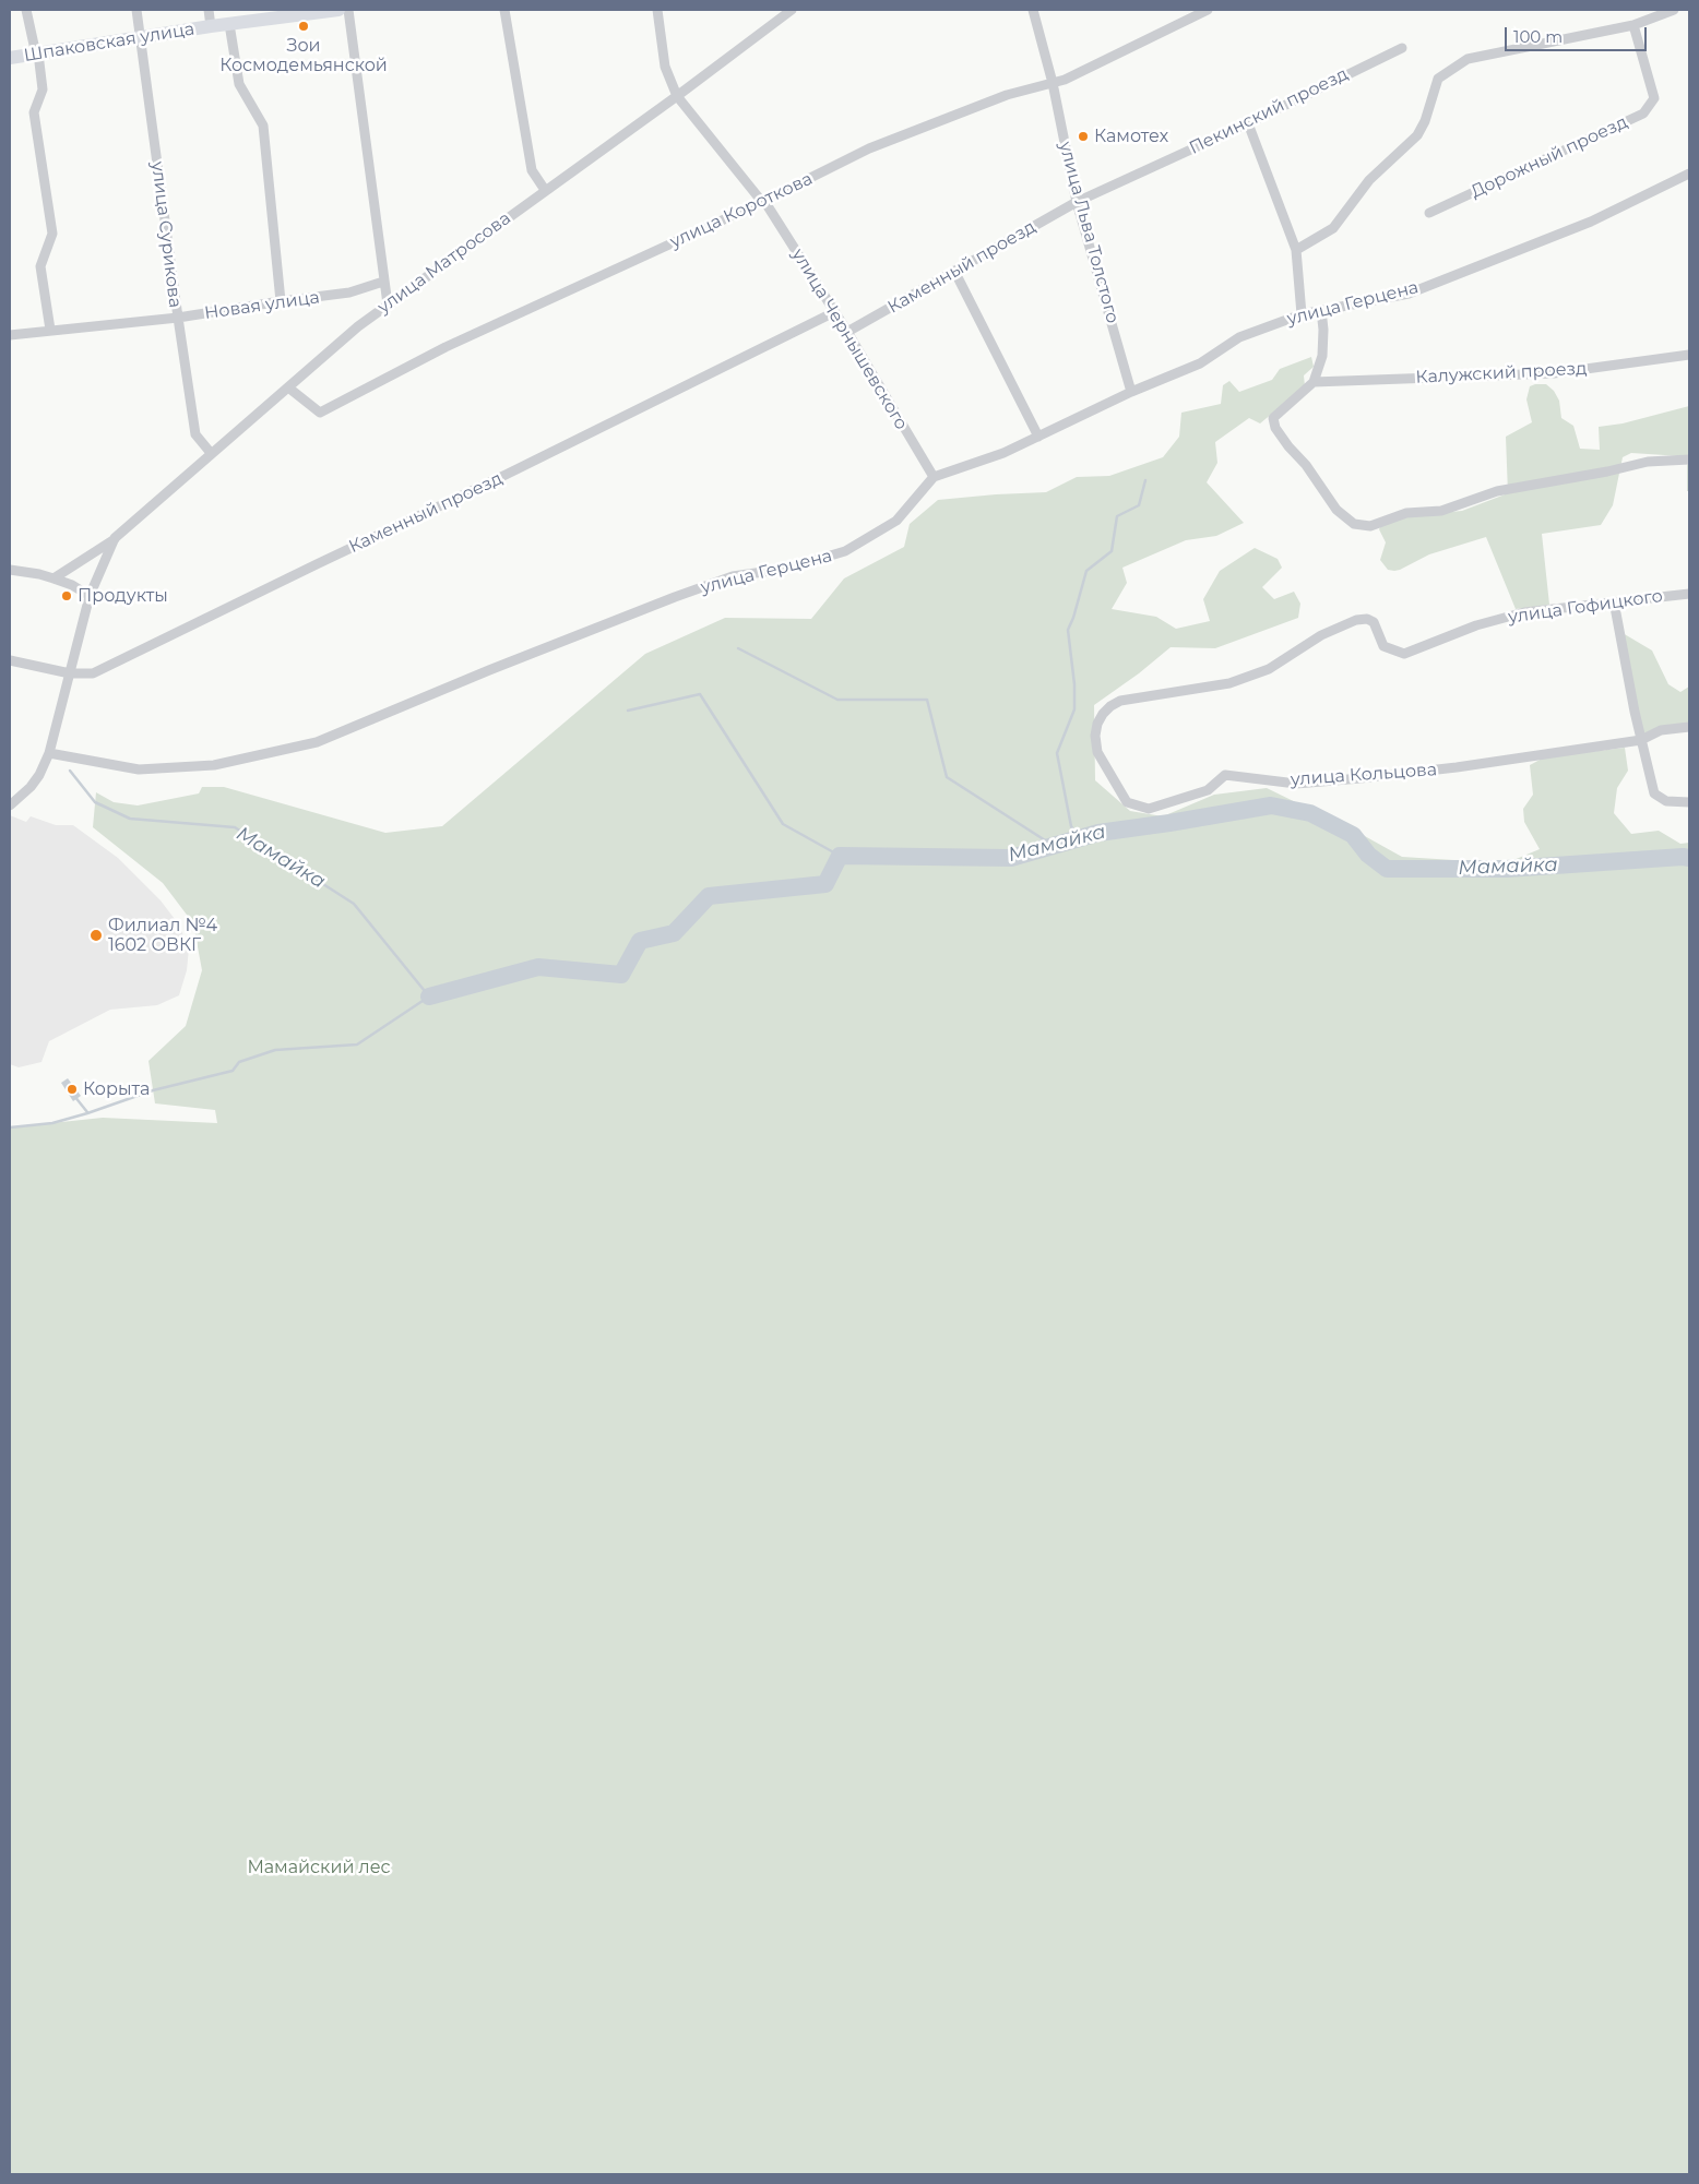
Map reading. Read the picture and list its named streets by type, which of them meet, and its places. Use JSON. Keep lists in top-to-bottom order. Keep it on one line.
{"streets":{"main road":["Шпаковская улица"],"street":["Пекинский проезд","Дорожный проезд","улица Короткова","улица Льва Толстого","улица Сурикова","улица Матросова","Каменный проезд","улица Герцена","Новая улица","улица Чернышевского","Калужский проезд","улица Гофицкого","улица Кольцова"]},"crossings":[["Шпаковская улица","улица Сурикова"],["Пекинский проезд","улица Льва Толстого"],["Пекинский проезд","Каменный проезд"],["улица Короткова","улица Льва Толстого"],["улица Короткова","улица Матросова"],["улица Короткова","улица Чернышевского"],["улица Льва Толстого","Каменный проезд"],["улица Льва Толстого","улица Герцена"],["улица Сурикова","улица Матросова"],["улица Сурикова","Новая улица"],["улица Матросова","Каменный проезд"],["улица Матросова","улица Герцена"],["улица Матросова","улица Чернышевского"],["Каменный проезд","улица Чернышевского"],["улица Герцена","улица Чернышевского"],["улица Гофицкого","улица Кольцова"]],"water":["Мамайка"],"parks":["Мамайский лес"],"places":["Зои Космодемьянской","Камотех","Продукты","Филиал №4 1602 ОВКГ","Корыта"],"scale_bar":"100 m"}
